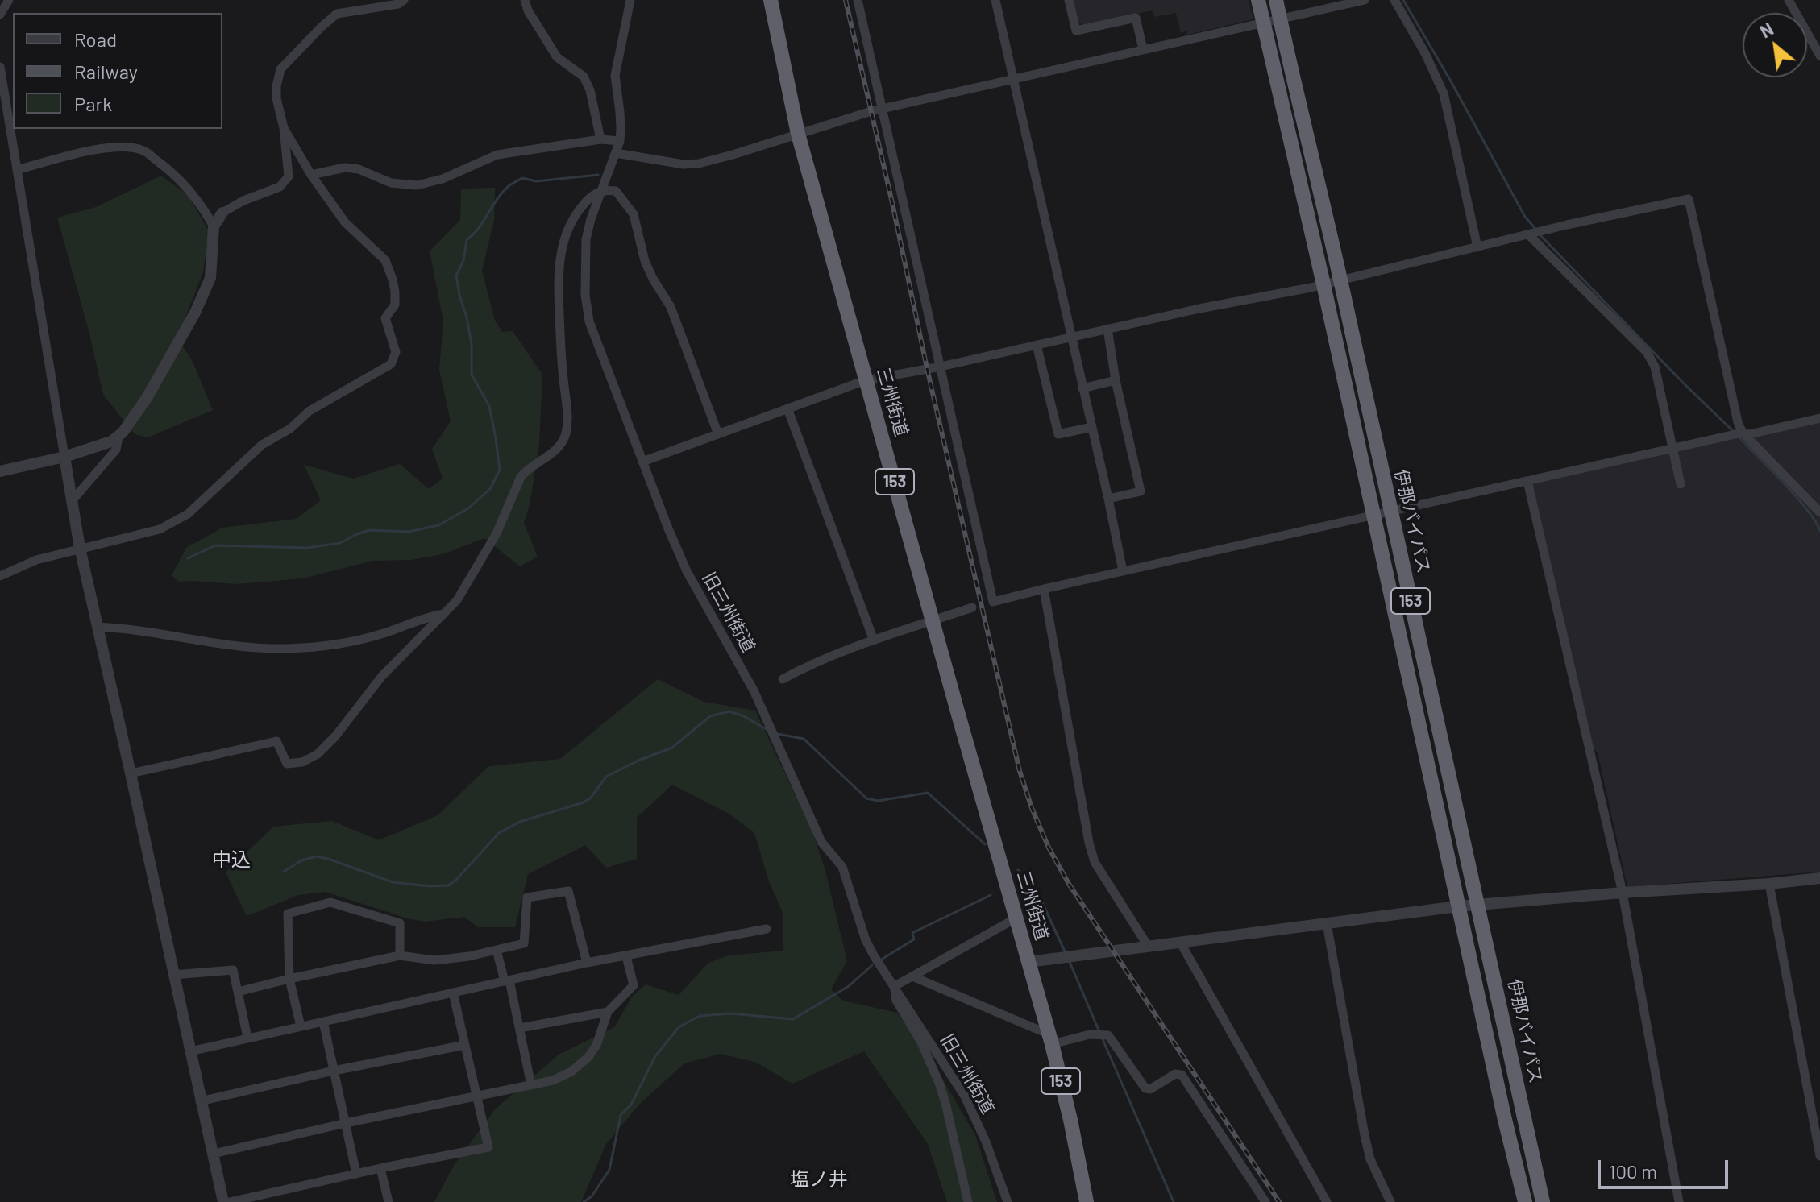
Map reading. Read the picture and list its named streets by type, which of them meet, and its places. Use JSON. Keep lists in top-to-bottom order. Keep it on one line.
{"streets":{"highway":["三州街道","153","伊那バイパス"],"street":["旧三州街道"]},"crossings":[["三州街道","153"]],"districts":["中込","塩ノ井"],"legend":["Road","Railway","Park"],"scale_bar":"100 m","north":"top left"}
